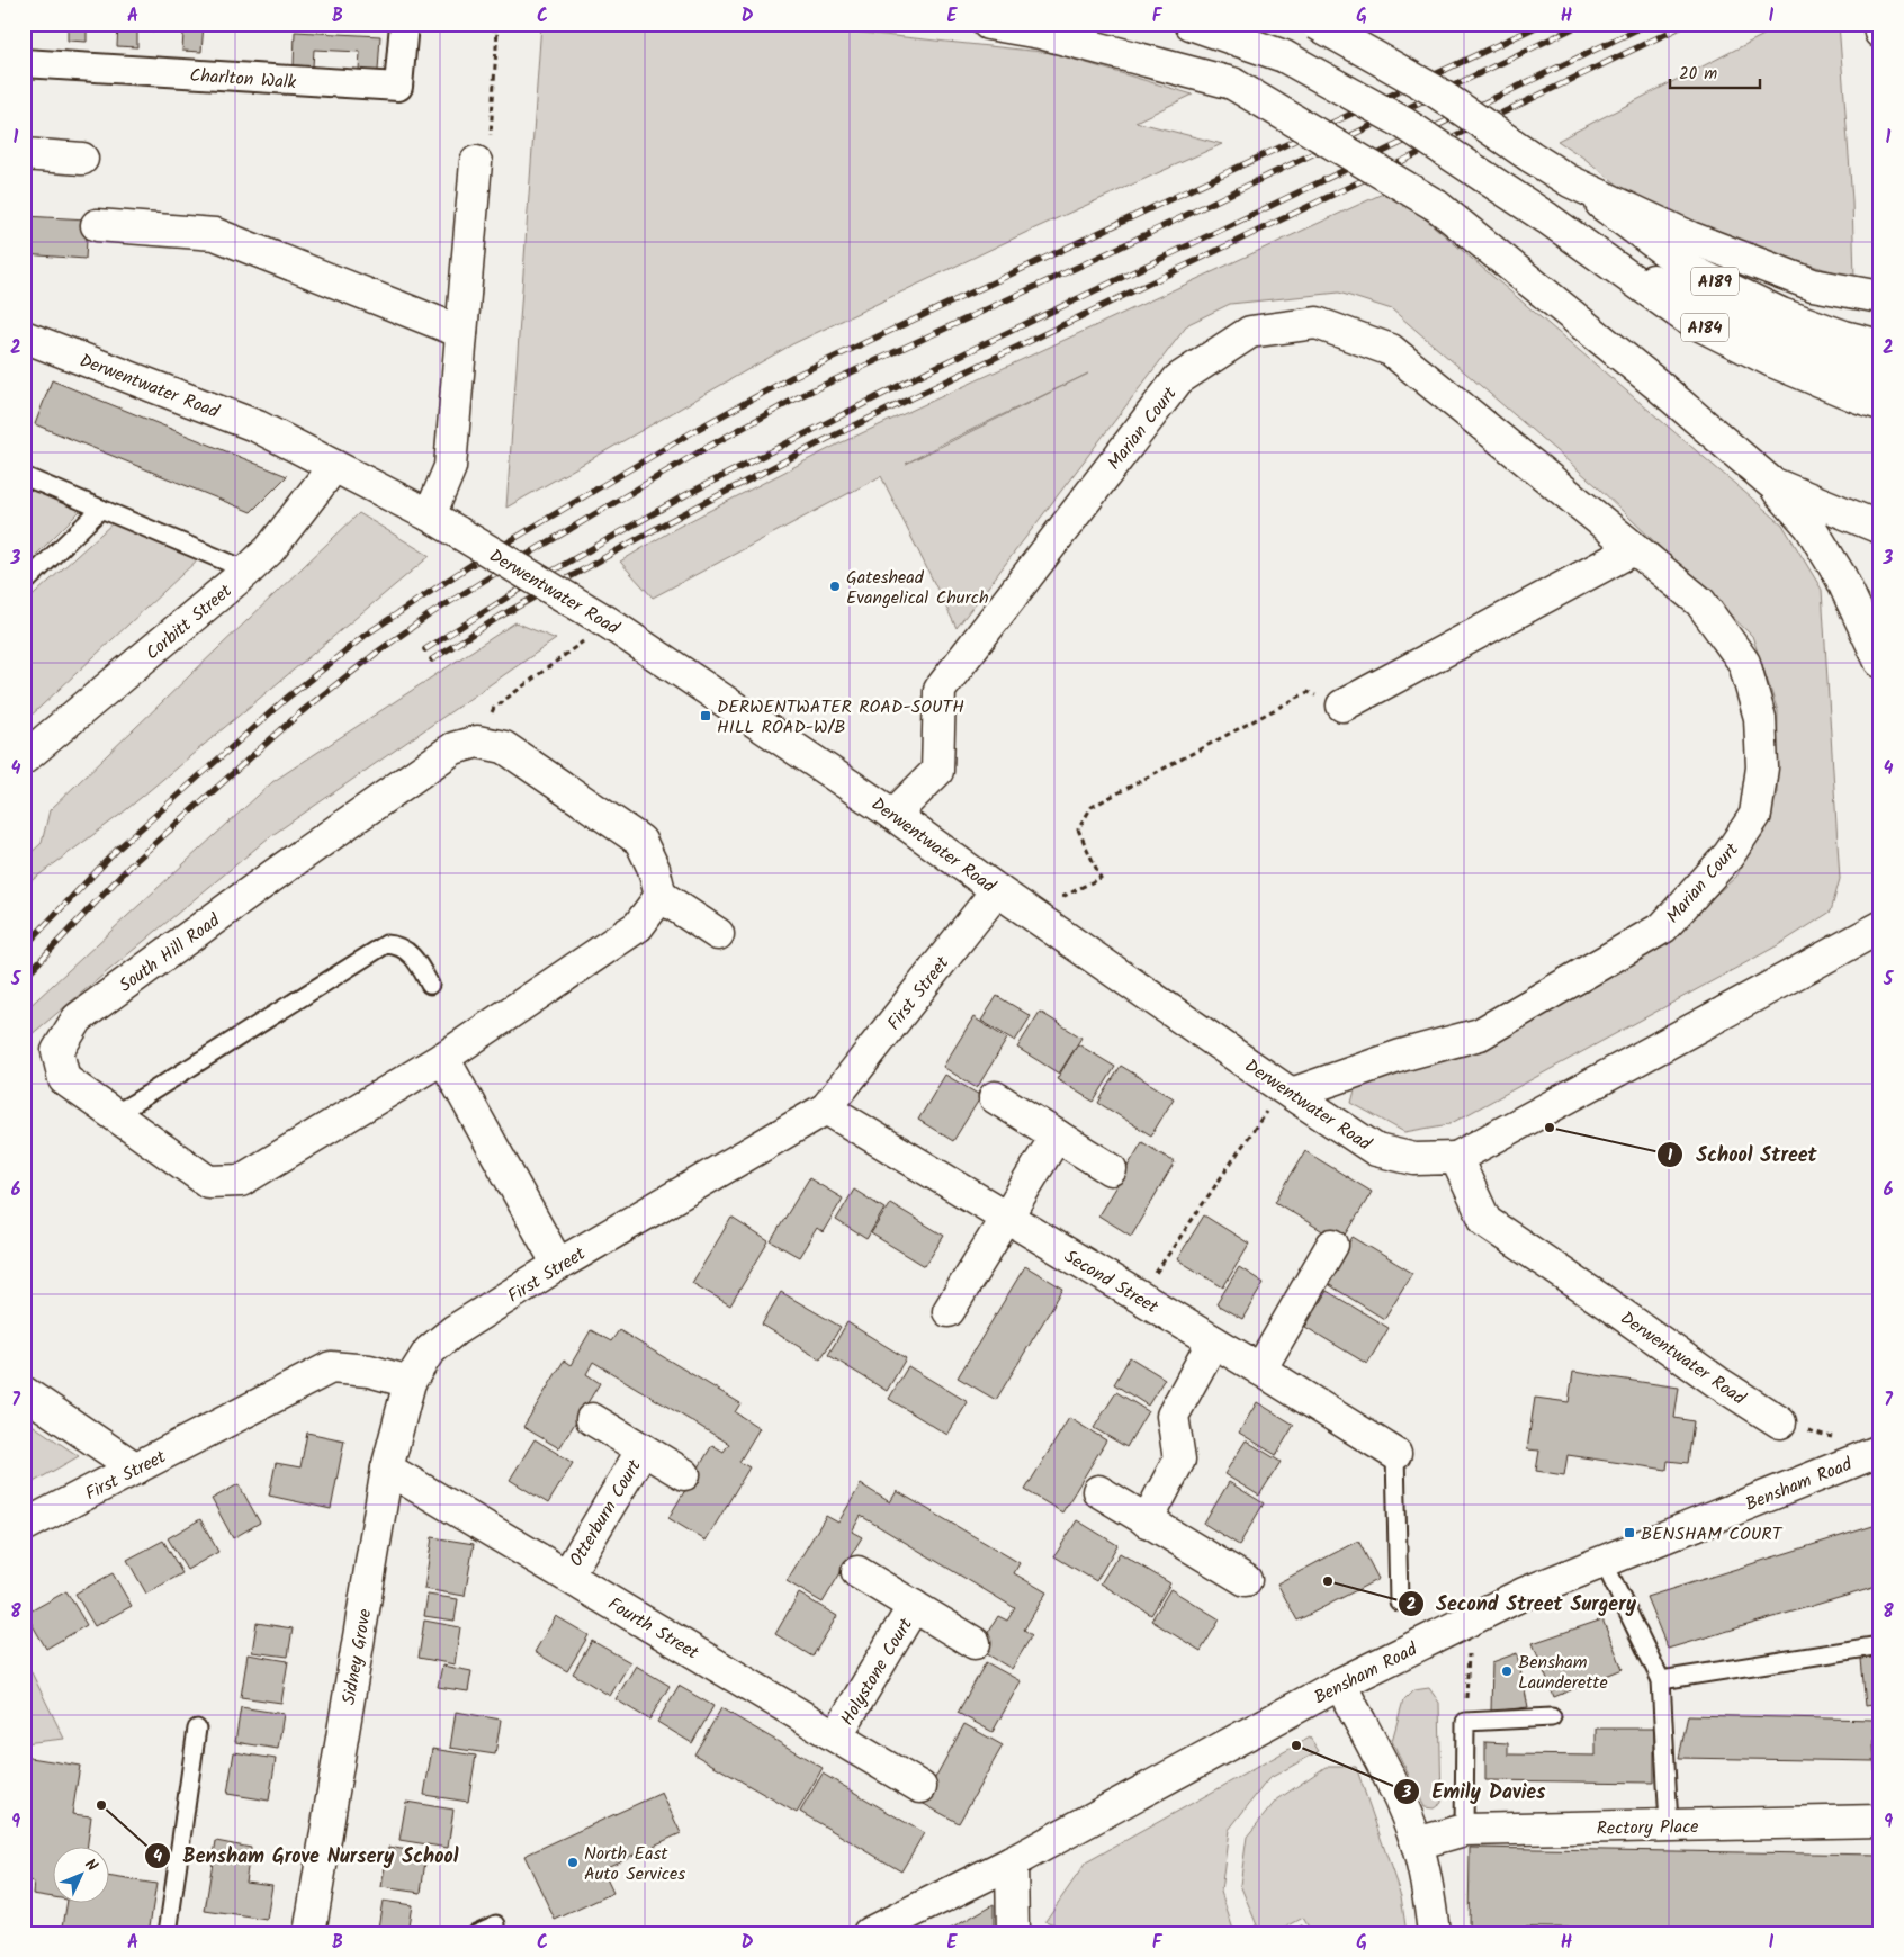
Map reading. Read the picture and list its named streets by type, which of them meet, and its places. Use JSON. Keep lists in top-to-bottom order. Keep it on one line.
{"streets":{"main road":["A189","A184","Derwentwater Road","Marian Court","Corbitt Street","South Hill Road","First Street","Second Street","Bensham Road","Otterburn Court","Fourth Street","Sidney Grove","Holystone Court","Rectory Place"],"street":["Charlton Walk"]},"crossings":[["A189","A184"],["Derwentwater Road","Marian Court"],["Derwentwater Road","Corbitt Street"],["Derwentwater Road","First Street"],["First Street","Second Street"],["First Street","Sidney Grove"],["Otterburn Court","Fourth Street"],["Fourth Street","Sidney Grove"],["Fourth Street","Holystone Court"]],"places":{"other":["Gateshead Evangelical Church","School Street","Second Street Surgery","Bensham Launderette","Emily Davies","Bensham Grove Nursery School","North East Auto Services"],"transit":["DERWENTWATER ROAD-SOUTH HILL ROAD-W/B","BENSHAM COURT"]},"scale_bar":"20 m","north":"top right","grid":{"columns":["A","B","C","D","E","F","G","H","I"],"rows":["1","2","3","4","5","6","7","8","9"]}}
